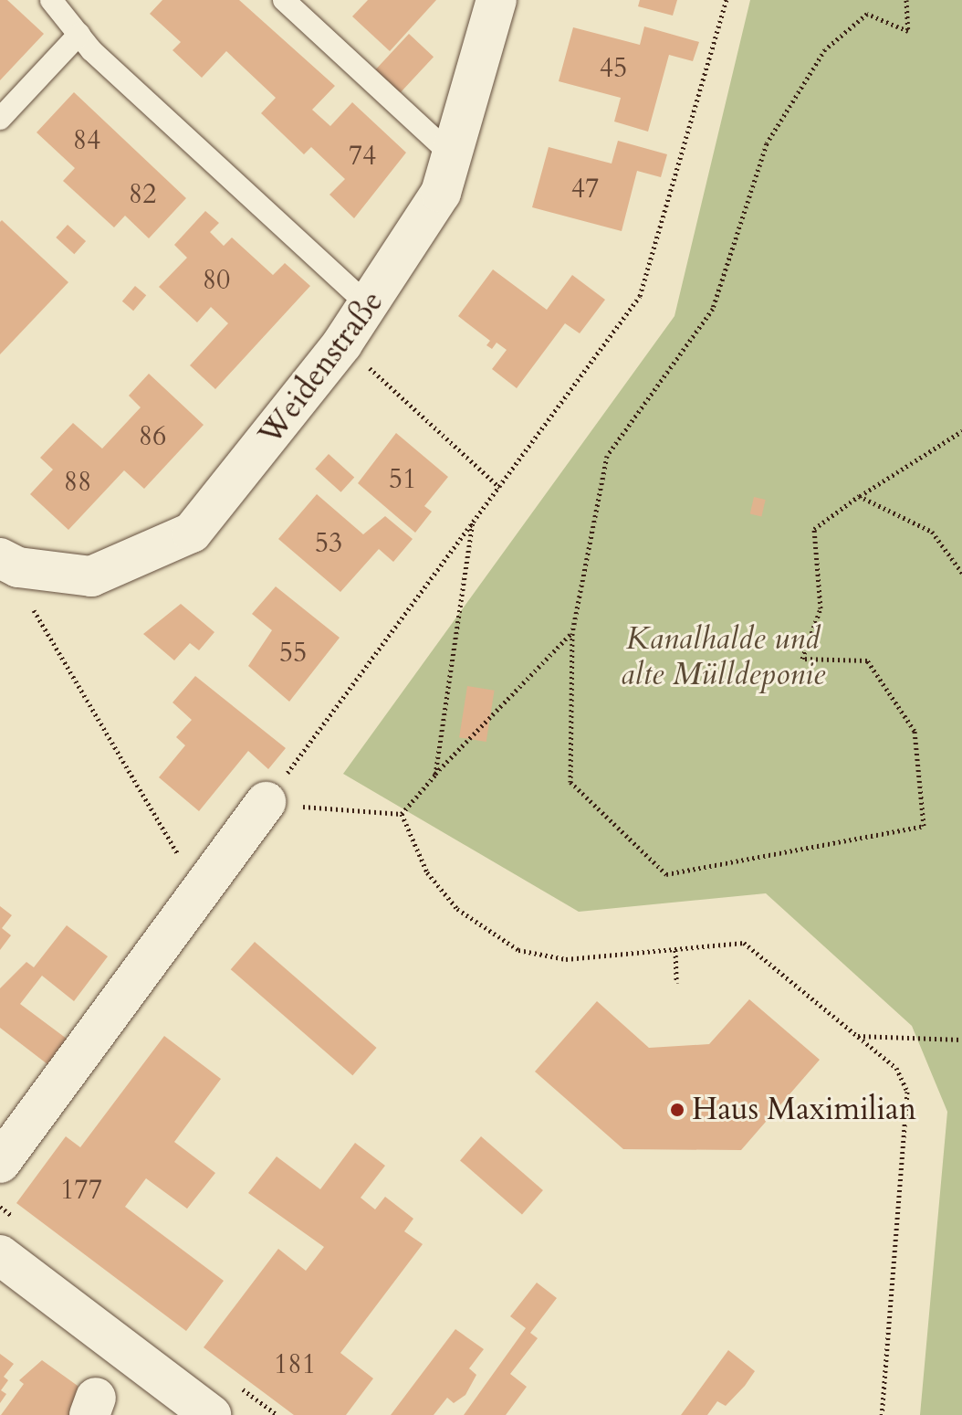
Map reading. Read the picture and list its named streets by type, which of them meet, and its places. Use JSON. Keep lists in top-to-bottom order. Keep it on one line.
{"streets":{"street":["Weidenstraße"]},"parks":["Kanalhalde und alte Mülldeponie"],"places":["Haus Maximilian"],"house_numbers":["45","84","74","47","82","80","86","51","88","53","55","177","181"]}
